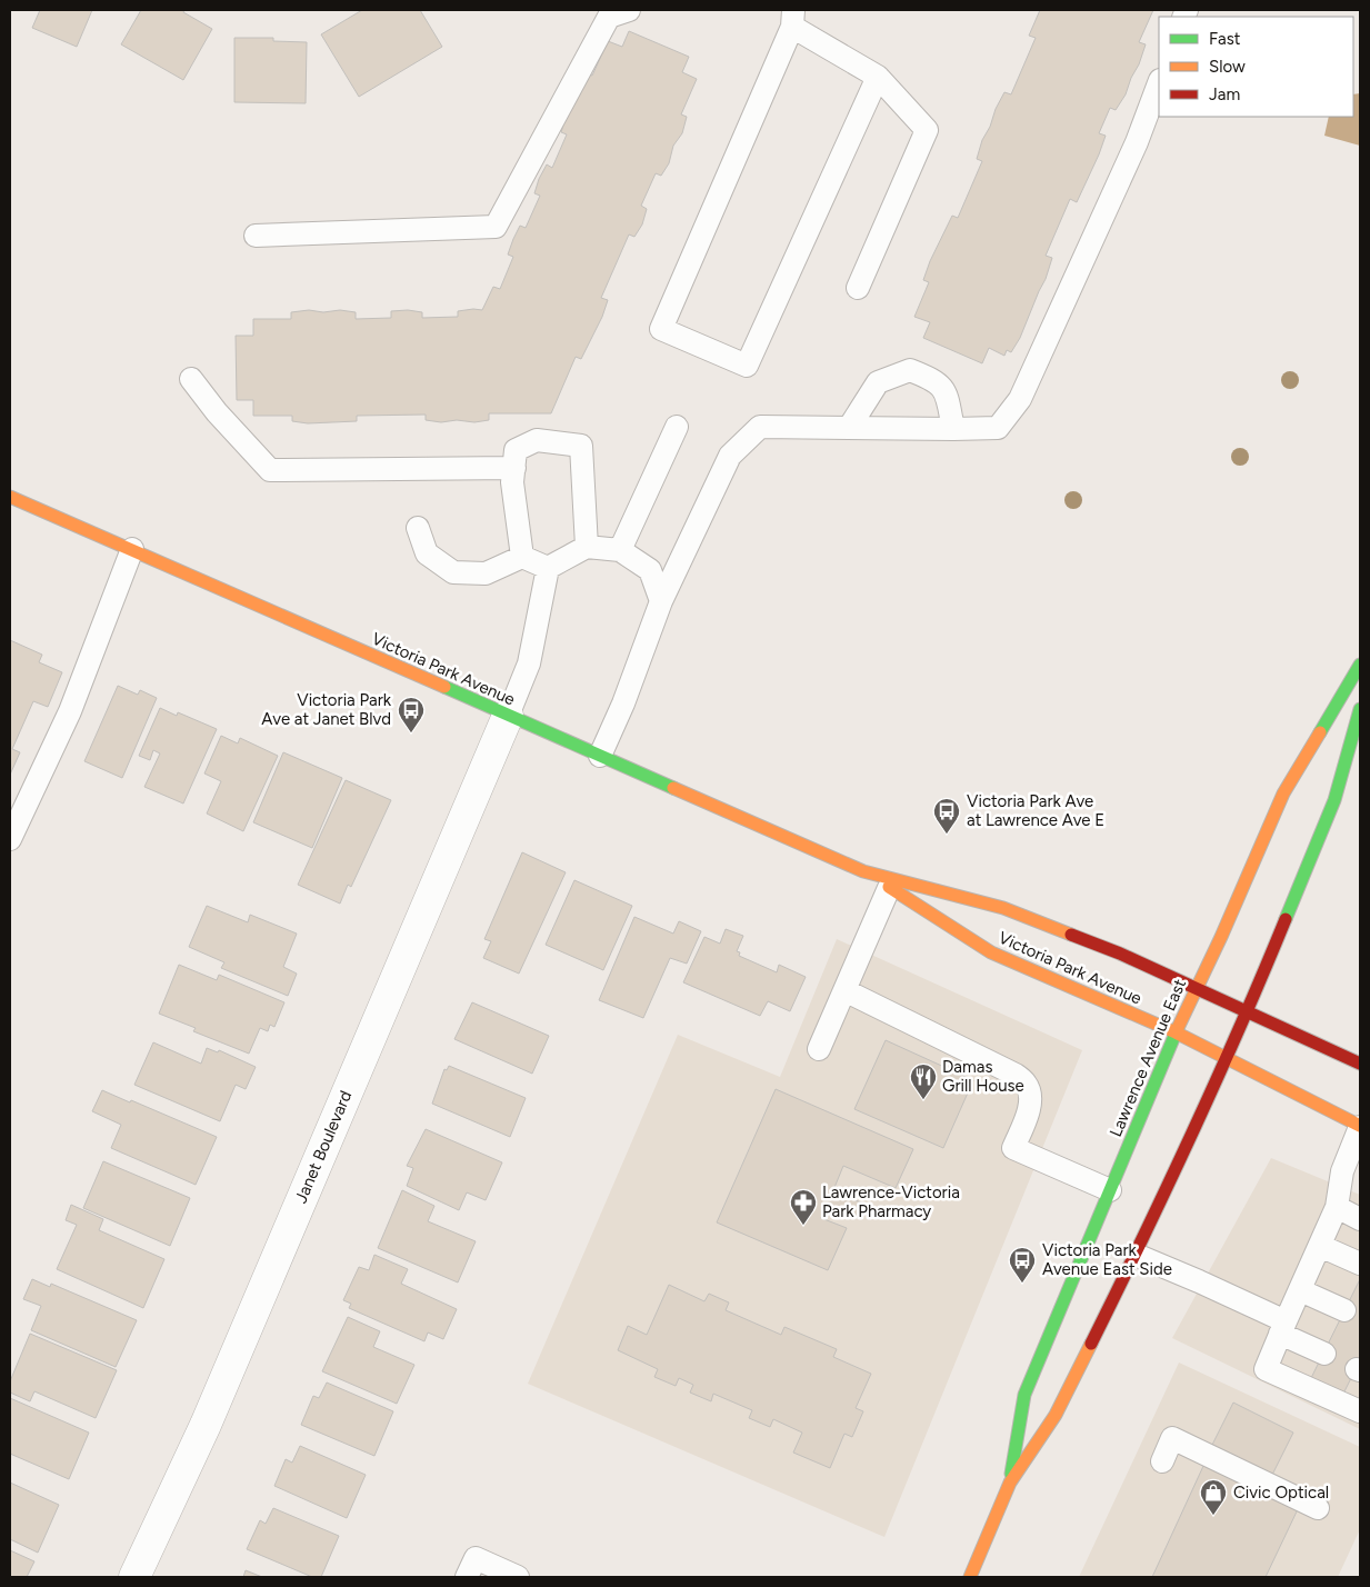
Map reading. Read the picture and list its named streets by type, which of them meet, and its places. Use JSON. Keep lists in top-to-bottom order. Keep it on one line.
{"streets":{"main road":["Victoria Park Avenue","Lawrence Avenue East"],"street":["Janet Boulevard"]},"crossings":[["Victoria Park Avenue","Lawrence Avenue East"],["Victoria Park Avenue","Janet Boulevard"]],"places":{"bus stop":["Victoria Park Ave at Janet Blvd","Victoria Park Ave at Lawrence Ave E","Victoria Park Avenue East Side"],"restaurant":["Damas Grill House"],"pharmacy":["Lawrence-Victoria Park Pharmacy"],"shop":["Civic Optical"]},"legend":["Fast","Slow","Jam"]}
